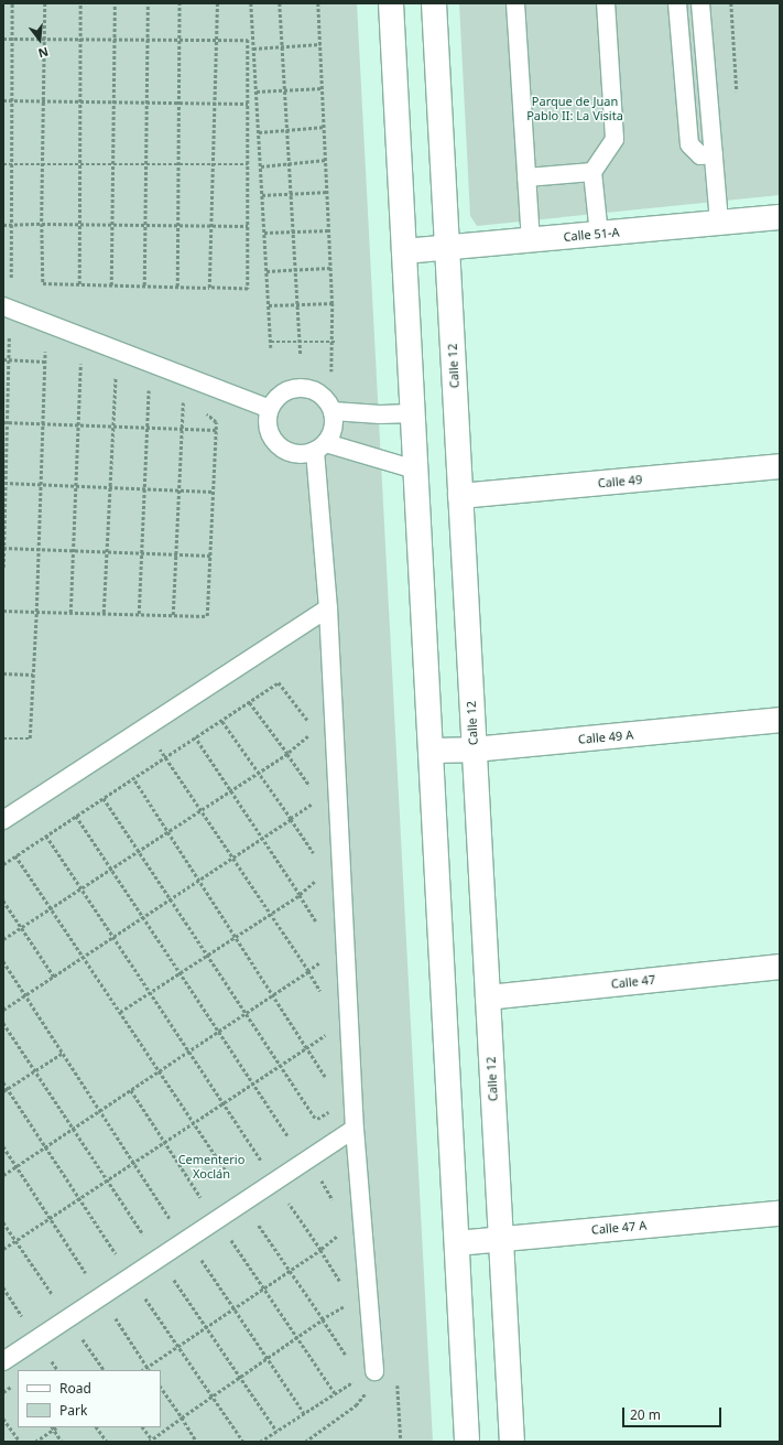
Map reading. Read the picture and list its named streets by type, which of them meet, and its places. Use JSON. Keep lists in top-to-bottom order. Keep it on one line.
{"streets":{"street":["Calle 51-A","Calle 12","Calle 49","Calle 49 A","Calle 47","Calle 47 A"]},"crossings":[["Calle 51-A","Calle 12"],["Calle 12","Calle 49"],["Calle 12","Calle 49 A"],["Calle 12","Calle 47"],["Calle 12","Calle 47 A"]],"parks":["Parque de Juan Pablo II: La Visita","Cementerio Xoclán"],"legend":["Road","Park"],"scale_bar":"20 m","north":"bottom"}
